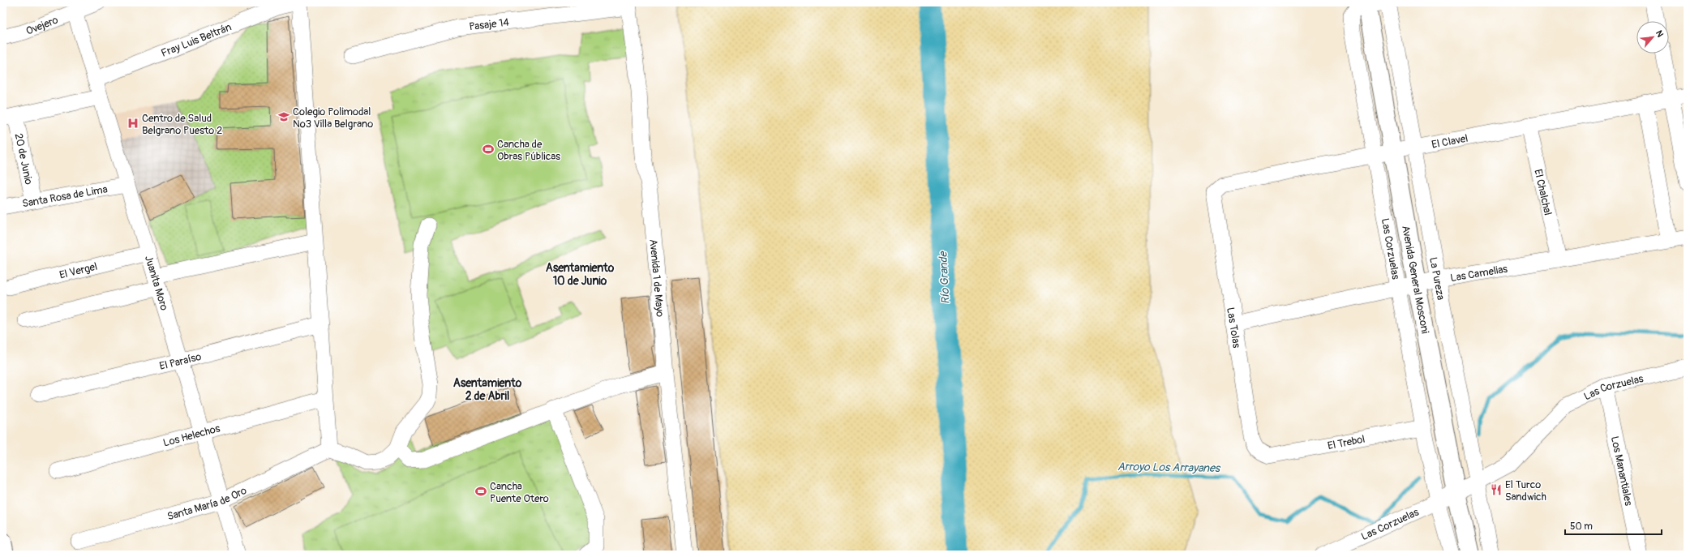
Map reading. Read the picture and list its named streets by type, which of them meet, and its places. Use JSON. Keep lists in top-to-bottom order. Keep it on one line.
{"streets":{"main road":["Avenida General Mosconi"],"street":["Pasaje 14","Ovejero","Fray Luis Beltrán","El Clavel","20 de Junio","El Chalchal","Santa Rosa de Lima","Las Corzuelas","El Vergel","Las Camelias","Avenida 1 de Mayo","La Pureza","Juanita Moro","Las Tolas","El Paraíso","Los Helechos","El Trebol","Los Manantiales","Santa María de Oro"]},"crossings":[["Pasaje 14","Avenida 1 de Mayo"],["Ovejero","Juanita Moro"],["Fray Luis Beltrán","Juanita Moro"],["El Clavel","El Chalchal"],["El Clavel","Las Corzuelas"],["El Clavel","Avenida General Mosconi"],["El Clavel","La Pureza"],["El Clavel","Las Tolas"],["20 de Junio","Santa Rosa de Lima"],["El Chalchal","Las Camelias"],["Santa Rosa de Lima","Juanita Moro"],["Las Corzuelas","Las Camelias"],["Las Corzuelas","Avenida General Mosconi"],["Las Corzuelas","La Pureza"],["Las Corzuelas","El Trebol"],["Las Corzuelas","Los Manantiales"],["El Vergel","Juanita Moro"],["Las Camelias","Avenida General Mosconi"],["Las Camelias","La Pureza"],["Las Camelias","Las Tolas"],["Juanita Moro","El Paraíso"],["Juanita Moro","Los Helechos"],["Juanita Moro","Santa María de Oro"],["Las Tolas","El Trebol"]],"districts":["Asentamiento 10 de Junio","Asentamiento 2 de Abril"],"water":["Río Grande","Arroyo Los Arrayanes"],"places":{"school or university":["Colegio Polimodal Nº3 Villa Belgrano"],"hospital":["Centro de Salud Belgrano Puesto 2"],"sports":["Cancha de Obras Públicas","Cancha Puente Otero"],"restaurant":["El Turco Sandwich"]},"scale_bar":"50 m","north":"top right"}
